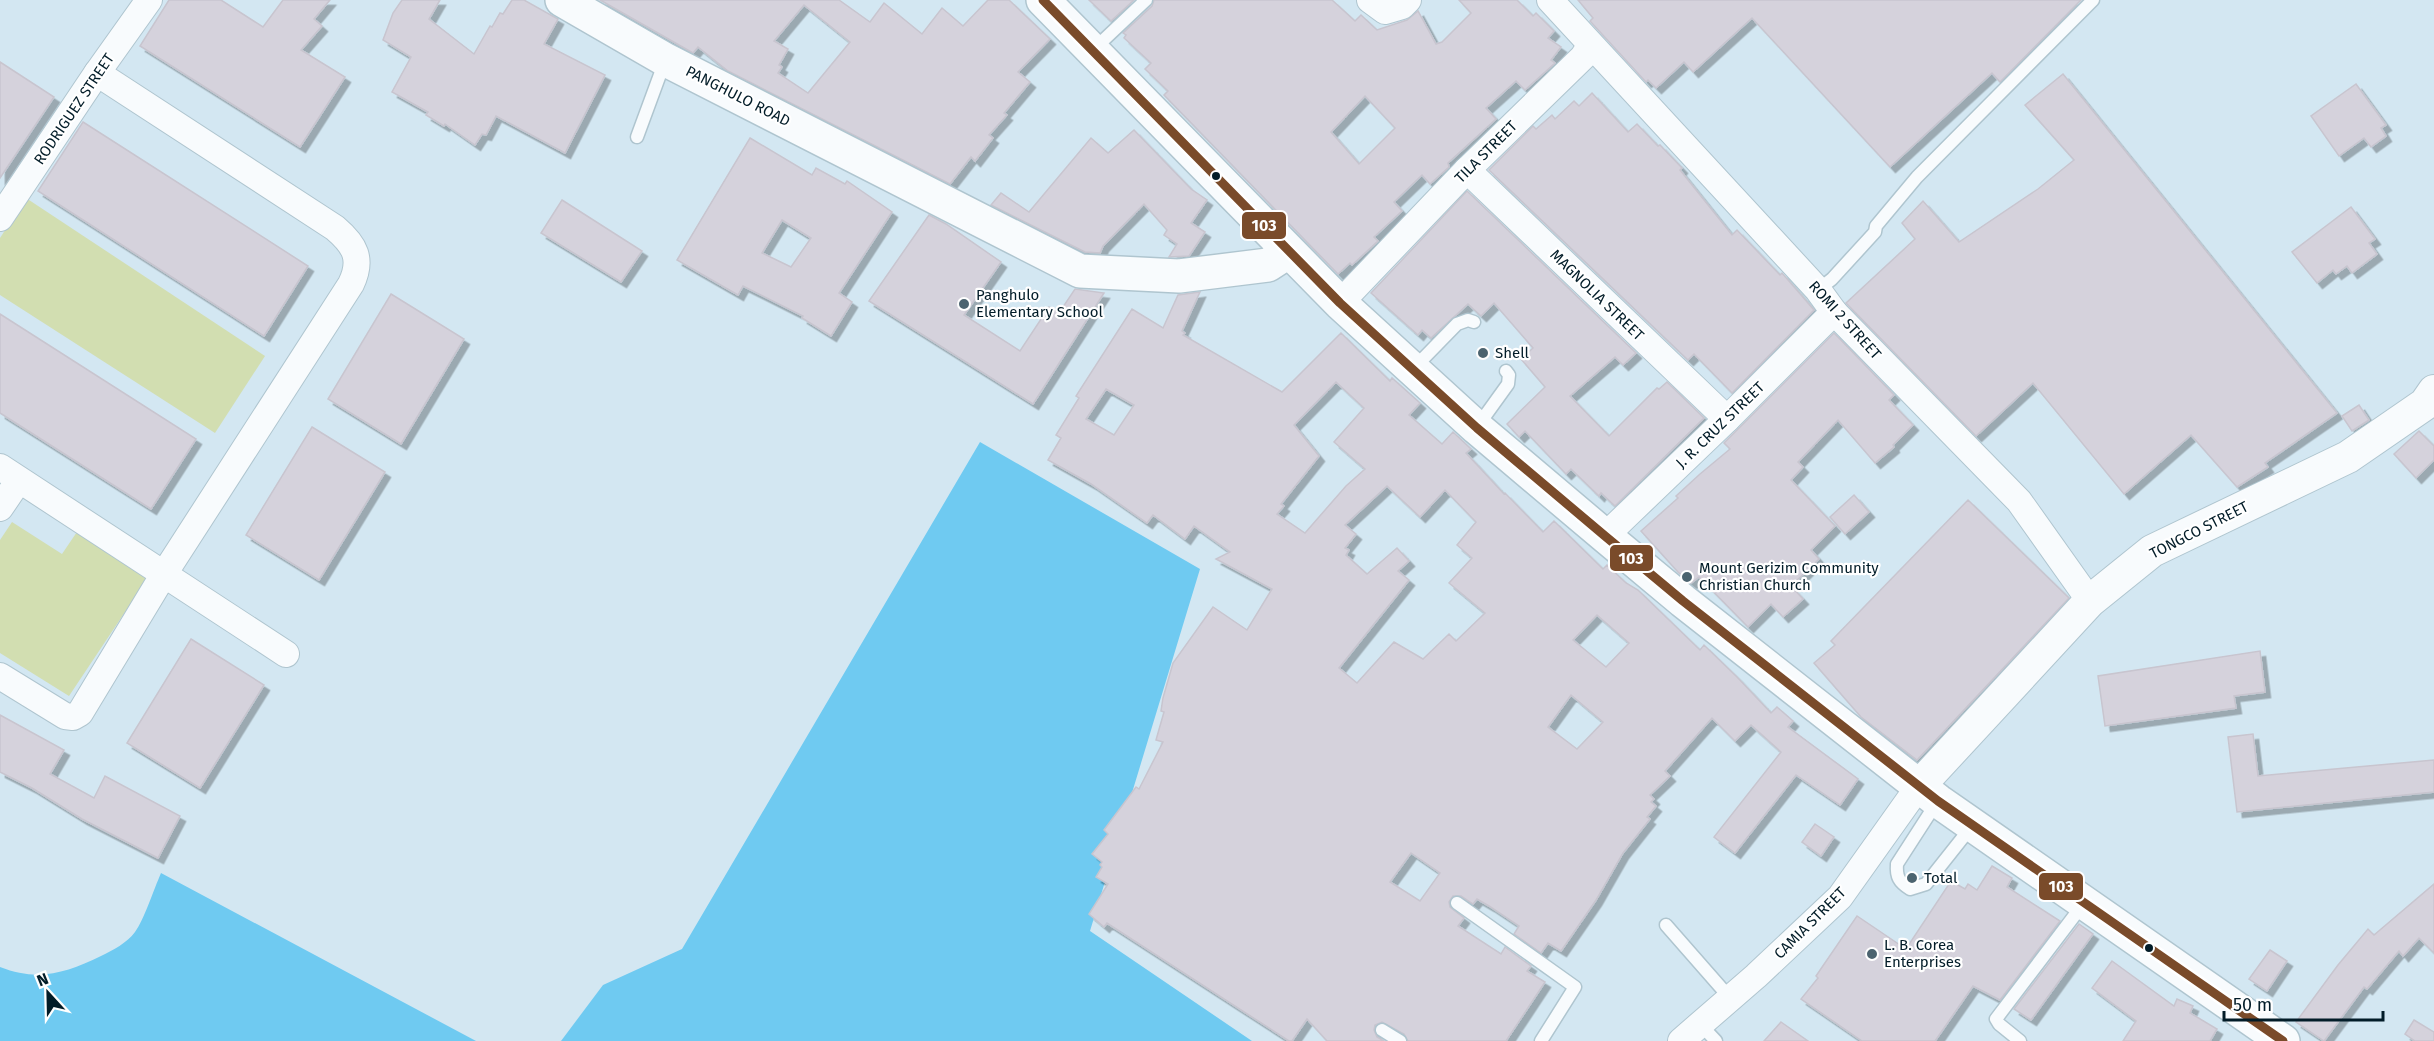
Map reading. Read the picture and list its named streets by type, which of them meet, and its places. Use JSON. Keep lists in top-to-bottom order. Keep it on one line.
{"streets":{"main road":["PANGHULO ROAD"],"street":["RODRIGUEZ STREET","TILA STREET","MAGNOLIA STREET","ROMI 2 STREET","J. R. CRUZ STREET","TONGCO STREET","CAMIA STREET"]},"crossings":[["TILA STREET","MAGNOLIA STREET"],["TILA STREET","ROMI 2 STREET"],["MAGNOLIA STREET","J. R. CRUZ STREET"],["ROMI 2 STREET","J. R. CRUZ STREET"],["ROMI 2 STREET","TONGCO STREET"],["TONGCO STREET","CAMIA STREET"]],"places":["Panghulo Elementary School","Shell","Mount Gerizim Community Christian Church","Total","L. B. Corea Enterprises"],"lines":["transit line 103"],"scale_bar":"50 m","north":"top"}
